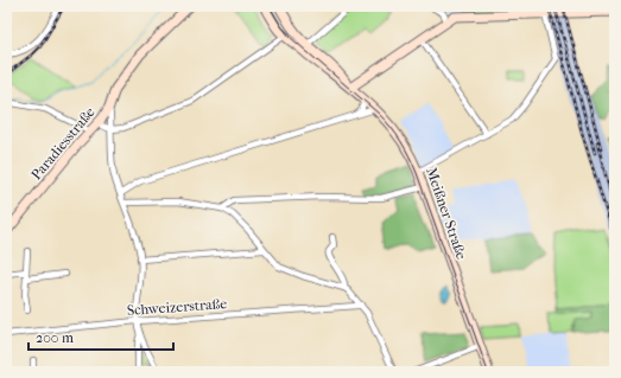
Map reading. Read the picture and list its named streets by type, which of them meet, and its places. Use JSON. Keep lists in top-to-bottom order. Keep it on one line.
{"streets":{"street":["Paradiesstraße","Meißner Straße","Schweizerstraße"]},"scale_bar":"200 m"}
